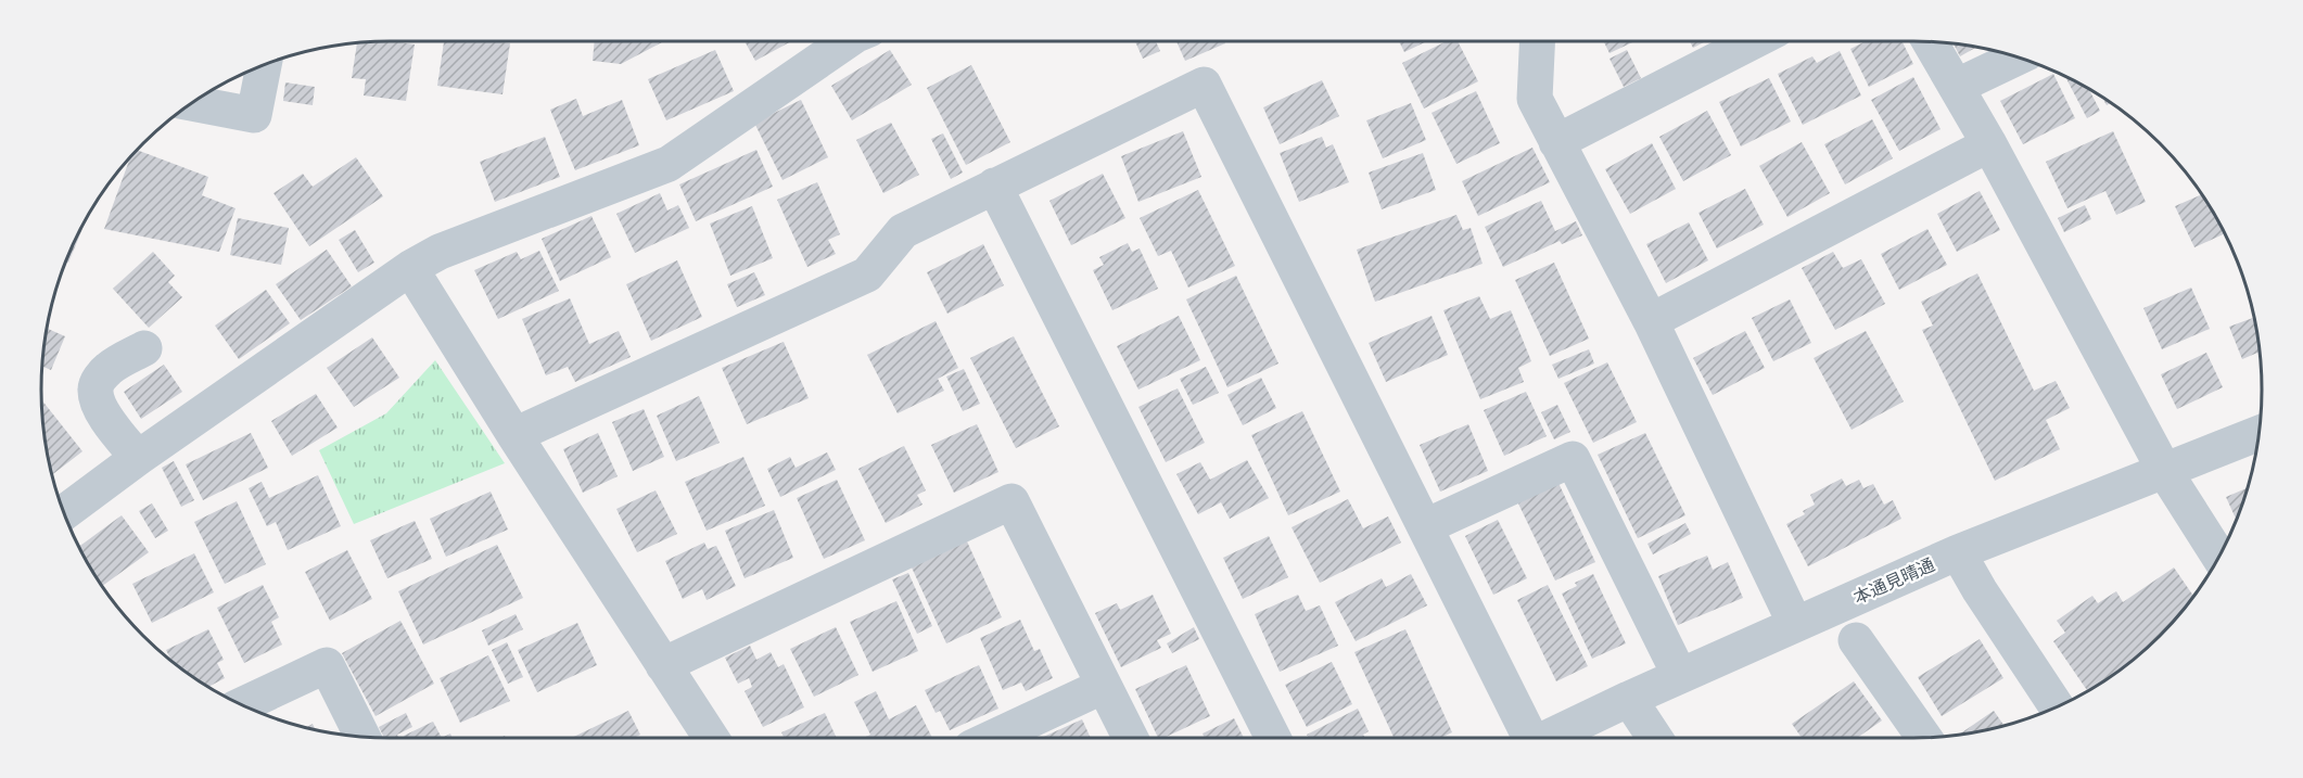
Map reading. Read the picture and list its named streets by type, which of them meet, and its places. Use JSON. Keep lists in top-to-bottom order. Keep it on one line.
{"streets":{"street":["本通見晴通"]}}
